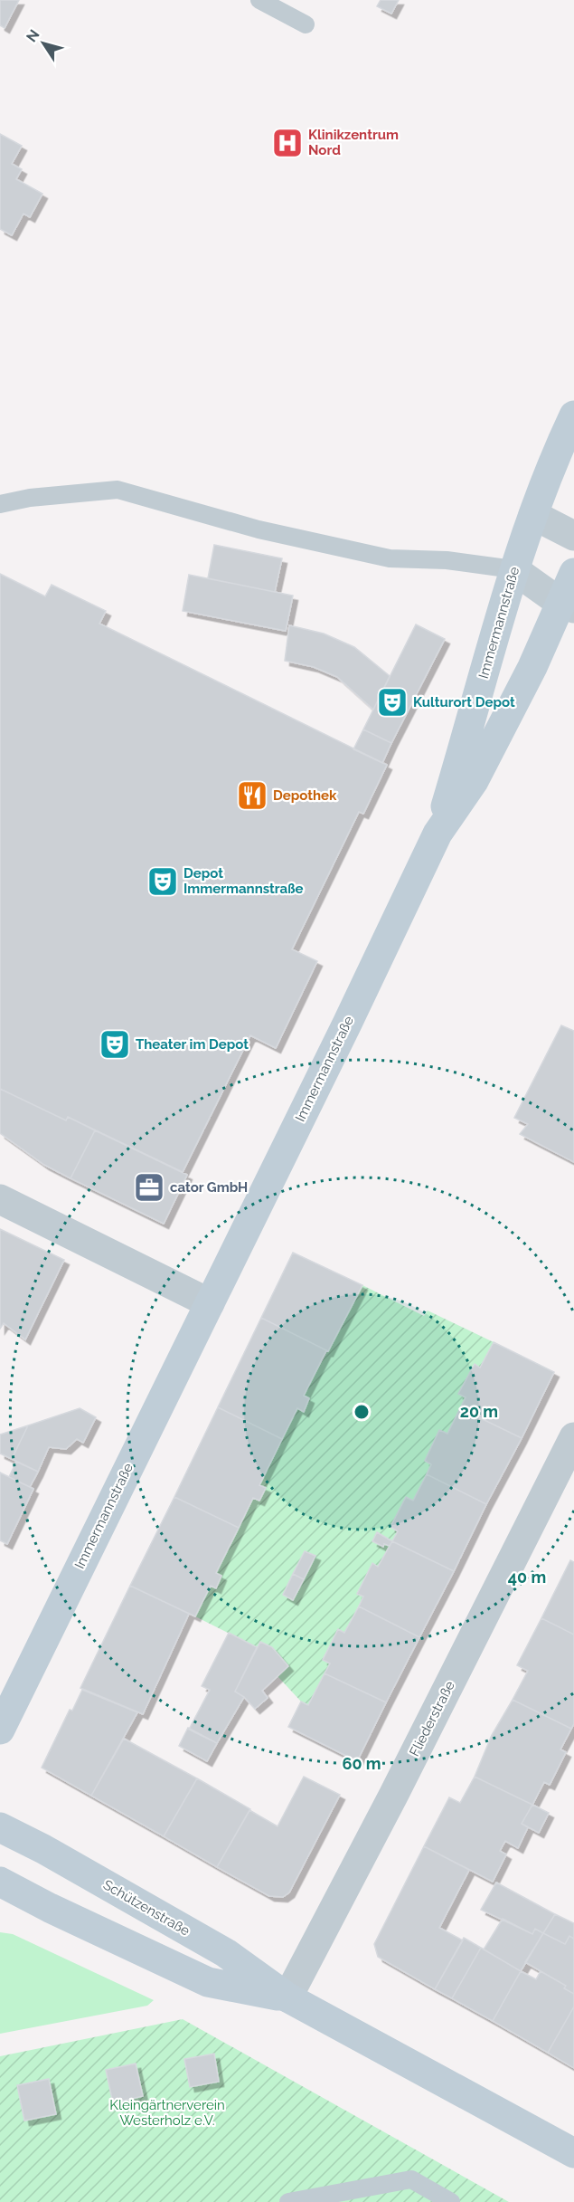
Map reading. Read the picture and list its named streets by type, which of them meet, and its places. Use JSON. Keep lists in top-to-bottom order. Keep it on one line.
{"streets":{"street":["Immermannstraße","Fliederstraße","Schützenstraße"]},"crossings":[["Fliederstraße","Schützenstraße"]],"parks":["Kleingärtnerverein Westerholz e.V."],"places":{"hospital":["Klinikzentrum Nord"],"theatre":["Kulturort Depot","Depot Immermannstraße","Theater im Depot"],"restaurant":["Depothek"],"office":["cator GmbH"]},"north":"top left","rings":["20 m","40 m","60 m"]}
